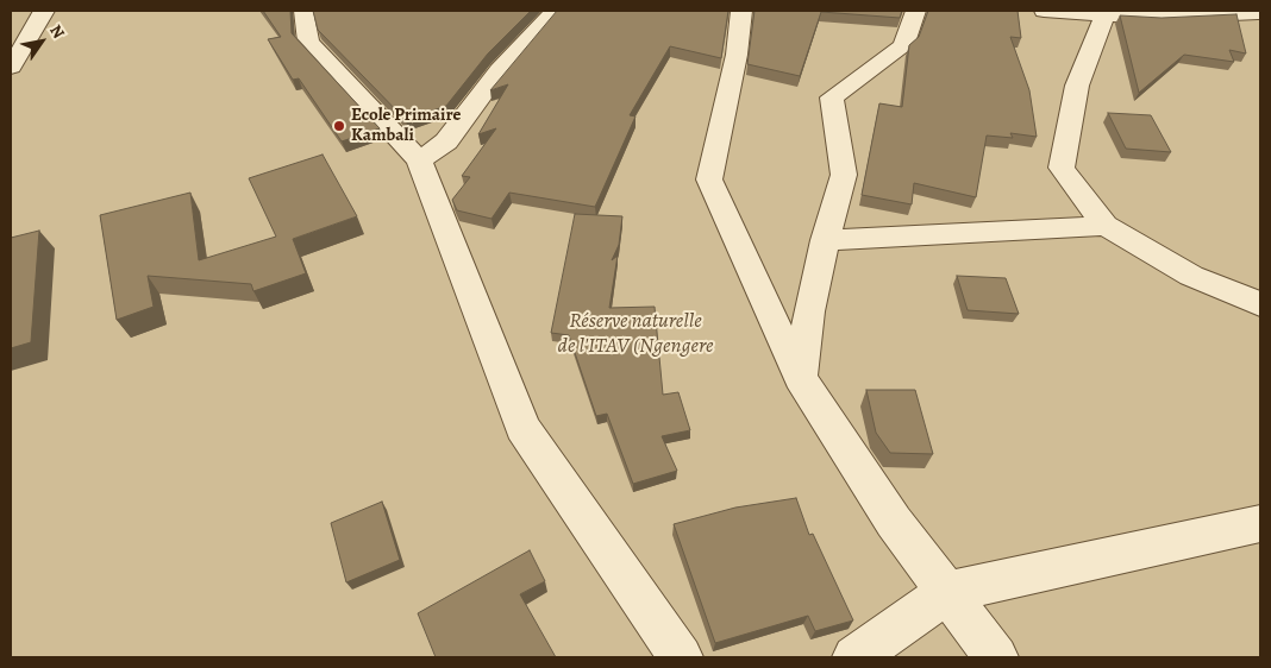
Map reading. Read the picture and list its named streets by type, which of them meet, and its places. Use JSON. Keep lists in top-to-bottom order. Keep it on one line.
{"parks":["Réserve naturelle de l'ITAV (Ngengere"],"places":["Ecole Primaire Kambali"],"north":"top right"}
